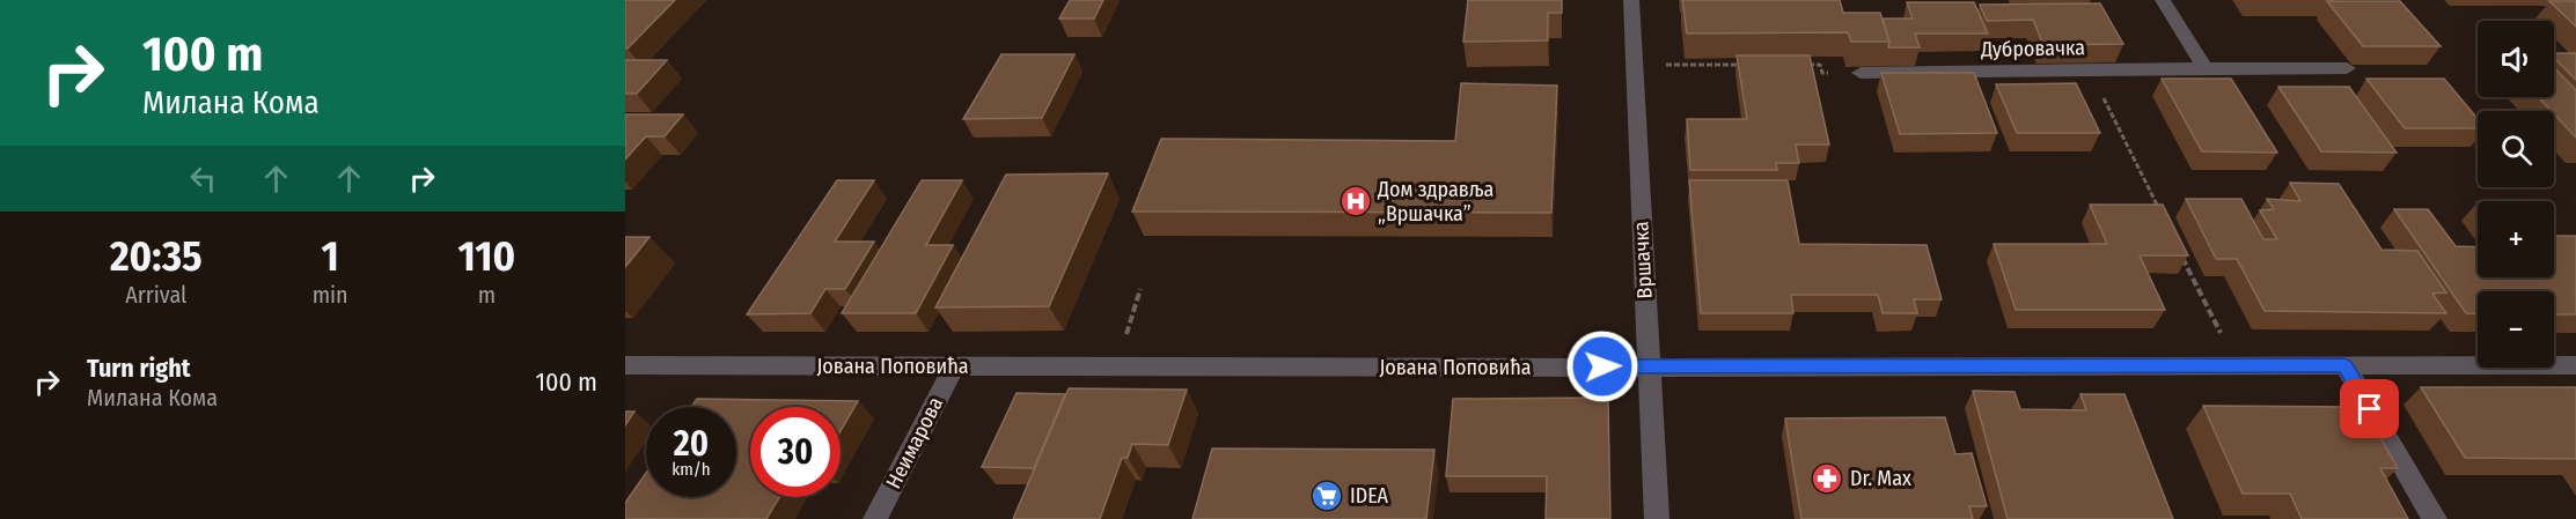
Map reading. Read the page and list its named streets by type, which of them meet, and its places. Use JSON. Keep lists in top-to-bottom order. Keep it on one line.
{"streets":{"street":["Дубровачка","Вршачка","Јована Поповића","Неимарова"]},"crossings":[["Вршачка","Јована Поповића"],["Јована Поповића","Неимарова"]],"places":{"hospital":["Дом здравља „Вршачка”"],"pharmacy":["Dr. Max"],"supermarket":["IDEA"]},"page":{"turn":["100 m","Милана Кома"],"map_buttons":["+","−"],"eta":["20:35","Arrival","1","min","110","m"],"list":[{"name":"Turn right","note":"Милана Кома","value":"100 m"}],"speed":"20 km/h","limit":"30"}}
